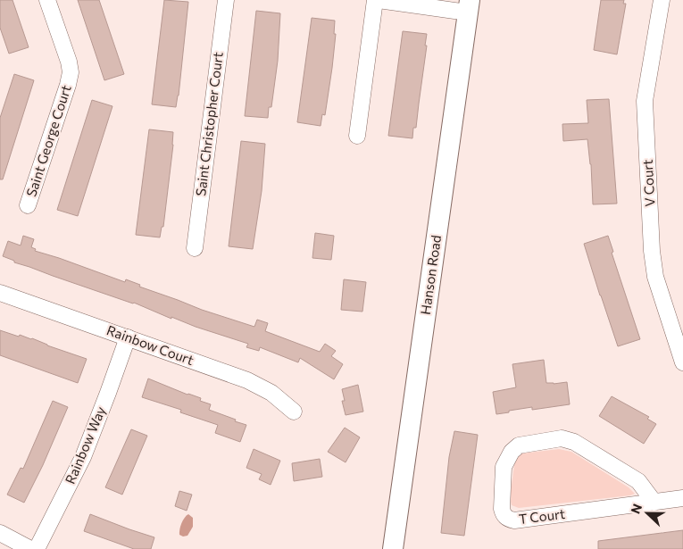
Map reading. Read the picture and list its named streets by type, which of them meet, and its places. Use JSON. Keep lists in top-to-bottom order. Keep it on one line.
{"streets":{"street":["Saint Christopher Court","Saint George Court","V Court","Hanson Road","Rainbow Court","Rainbow Way","T Court"]},"crossings":[["Rainbow Court","Rainbow Way"]],"north":"left"}
